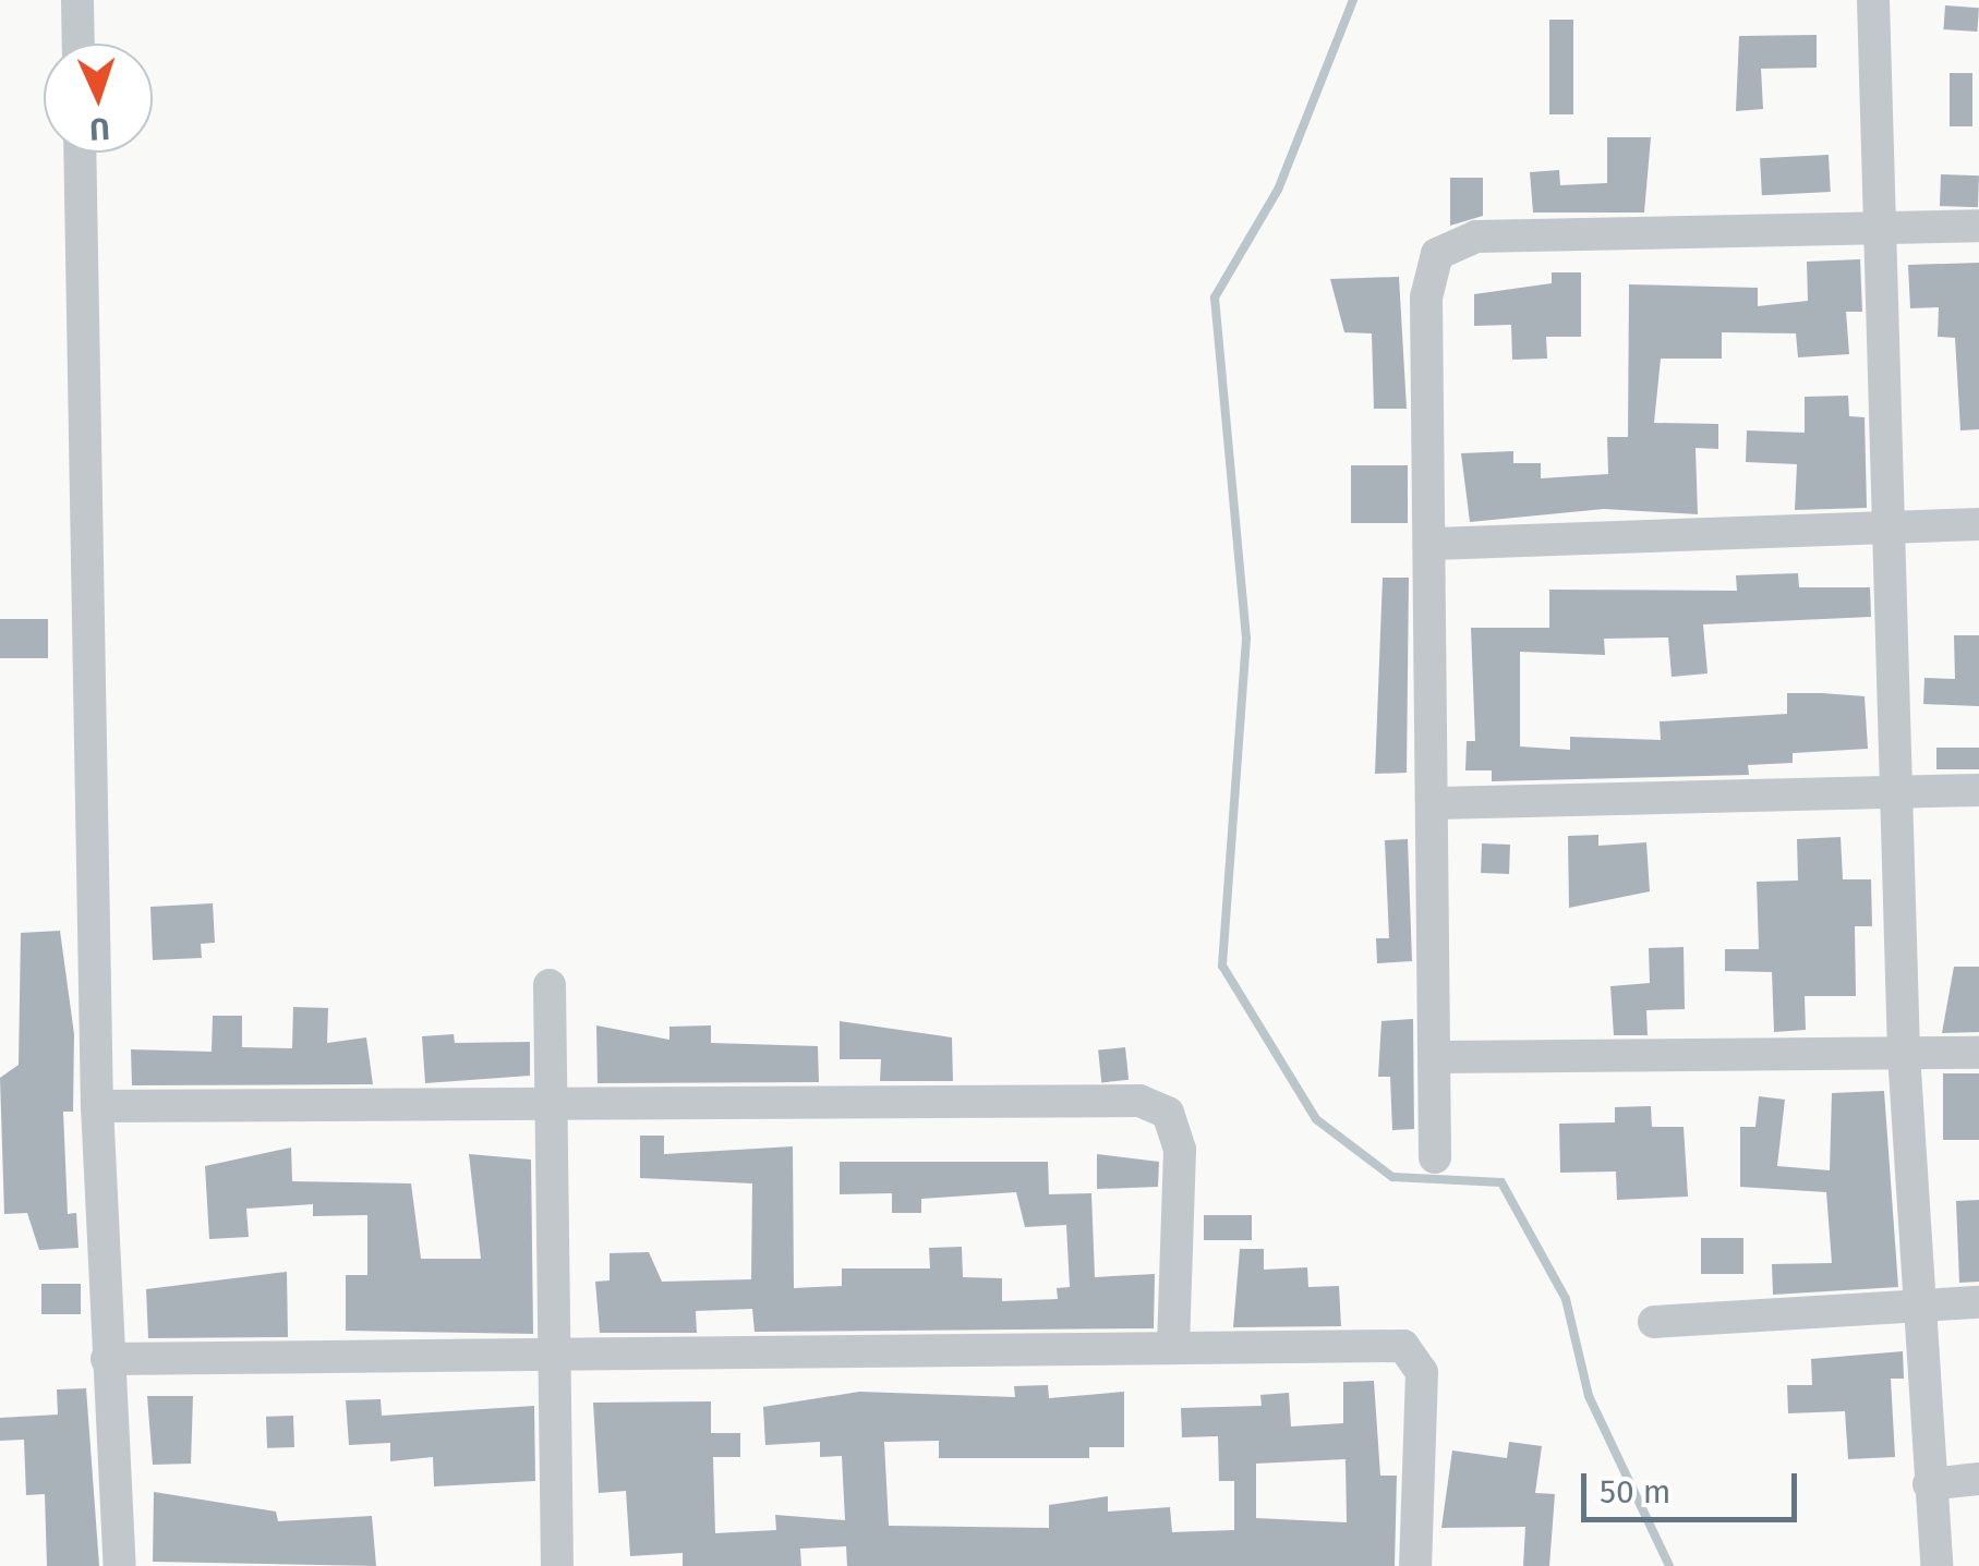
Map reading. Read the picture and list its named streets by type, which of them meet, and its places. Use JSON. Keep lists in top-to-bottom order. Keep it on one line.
{"scale_bar":"50 m","north":"bottom"}
